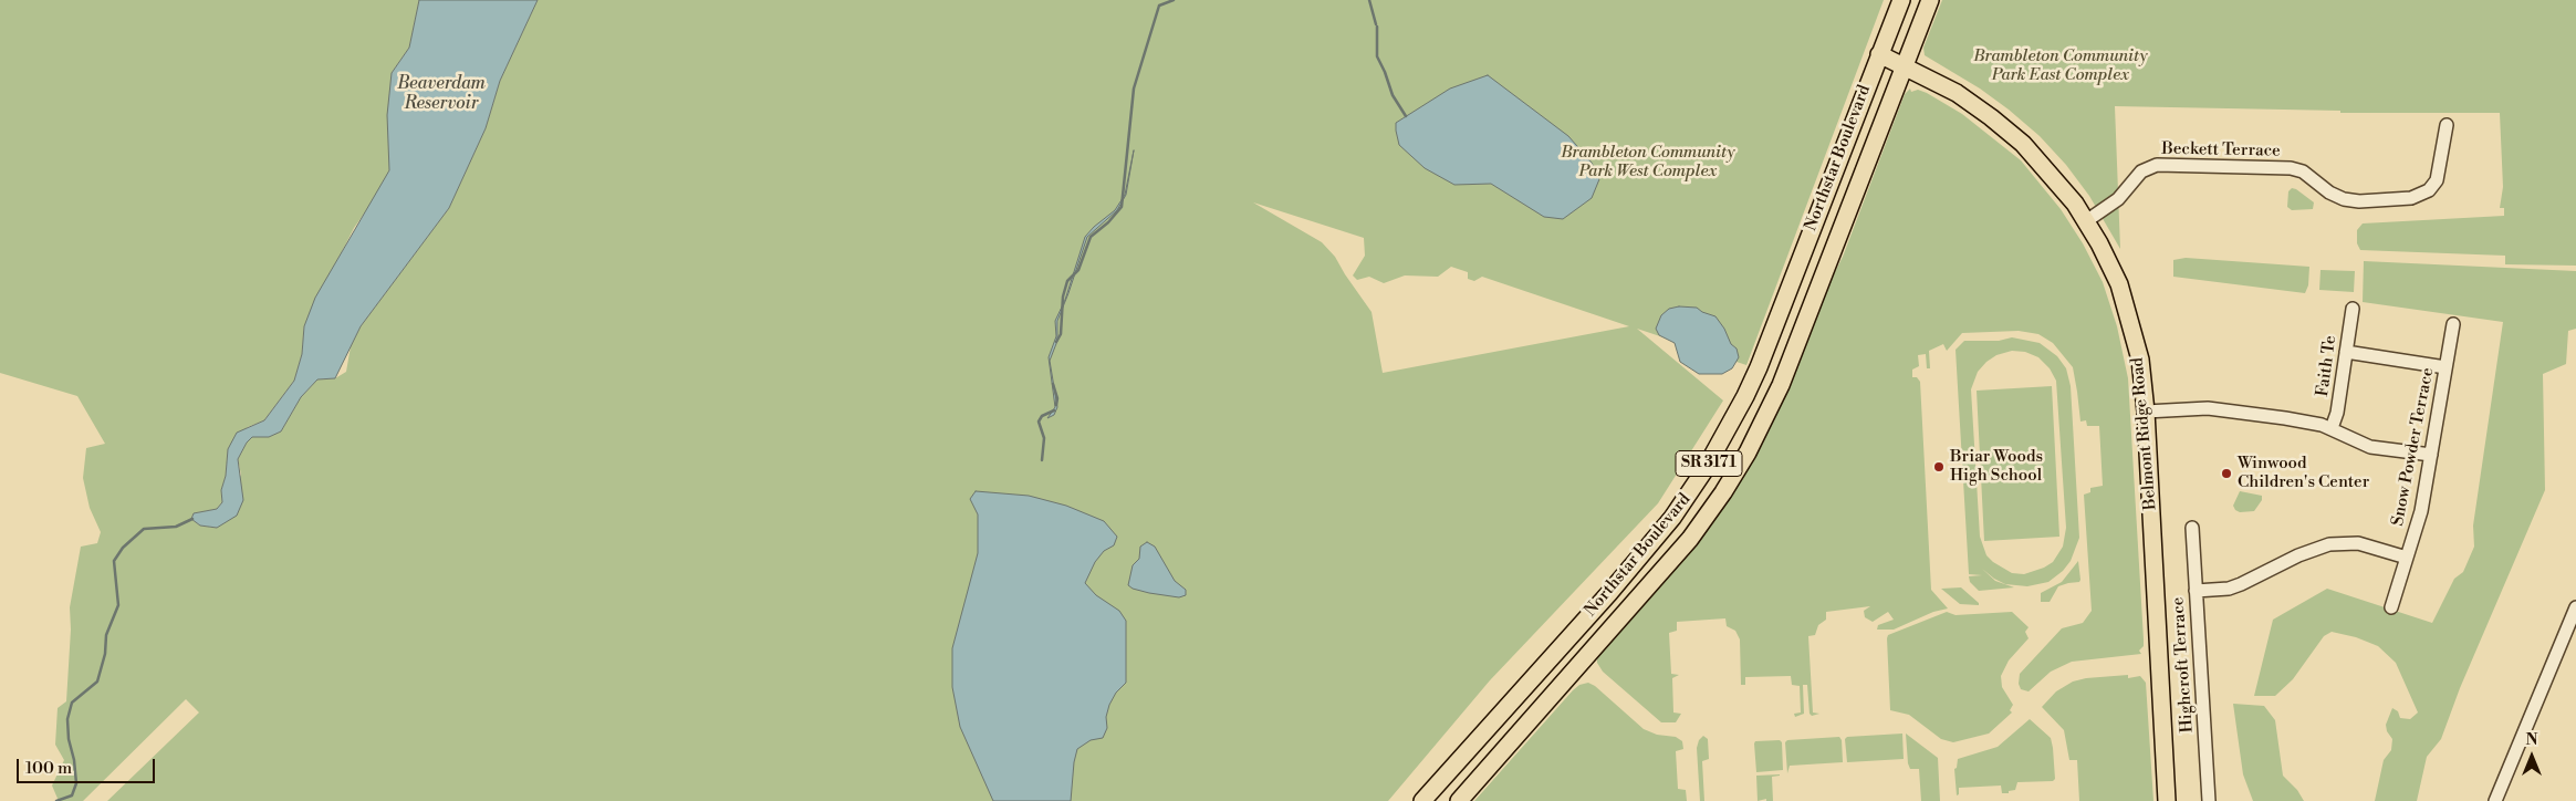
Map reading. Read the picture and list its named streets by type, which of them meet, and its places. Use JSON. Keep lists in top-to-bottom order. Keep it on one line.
{"streets":{"main road":["Northstar Boulevard","Belmont Ridge Road","SR 3171"],"street":["Beckett Terrace","Faith Te","Snow Powder Terrace","Highcroft Terrace"]},"crossings":[["Beckett Terrace","Belmont Ridge Road"],["Northstar Boulevard","Belmont Ridge Road"]],"water":["Beaverdam Reservoir"],"parks":["Brambleton Community Park East Complex","Brambleton Community Park West Complex"],"places":["Briar Woods High School","Winwood Children's Center"],"scale_bar":"100 m","north":"top"}
